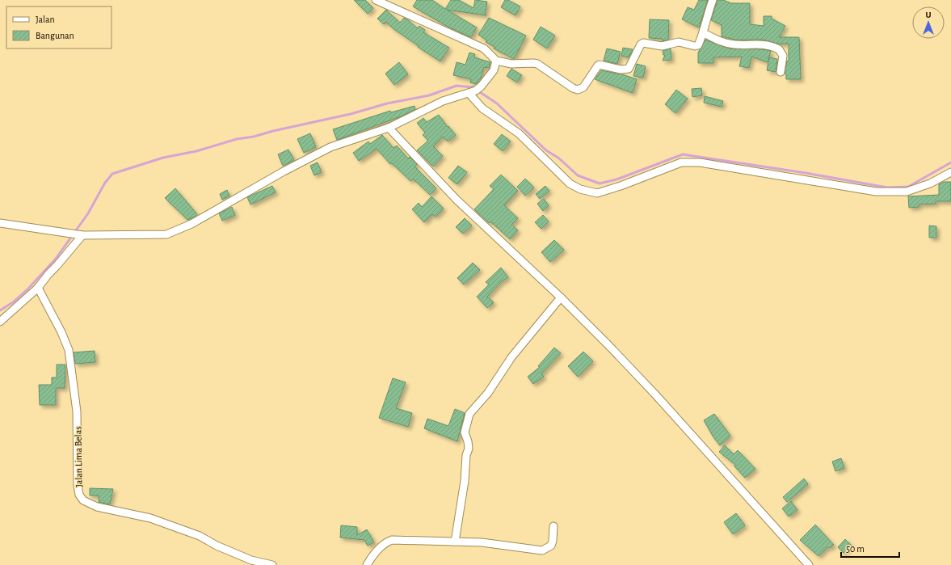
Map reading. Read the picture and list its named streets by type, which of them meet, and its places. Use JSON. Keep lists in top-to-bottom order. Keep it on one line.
{"streets":{"street":["Jalan Lima Belas"]},"legend":["Jalan","Bangunan"],"scale_bar":"50 m","north":"top"}
